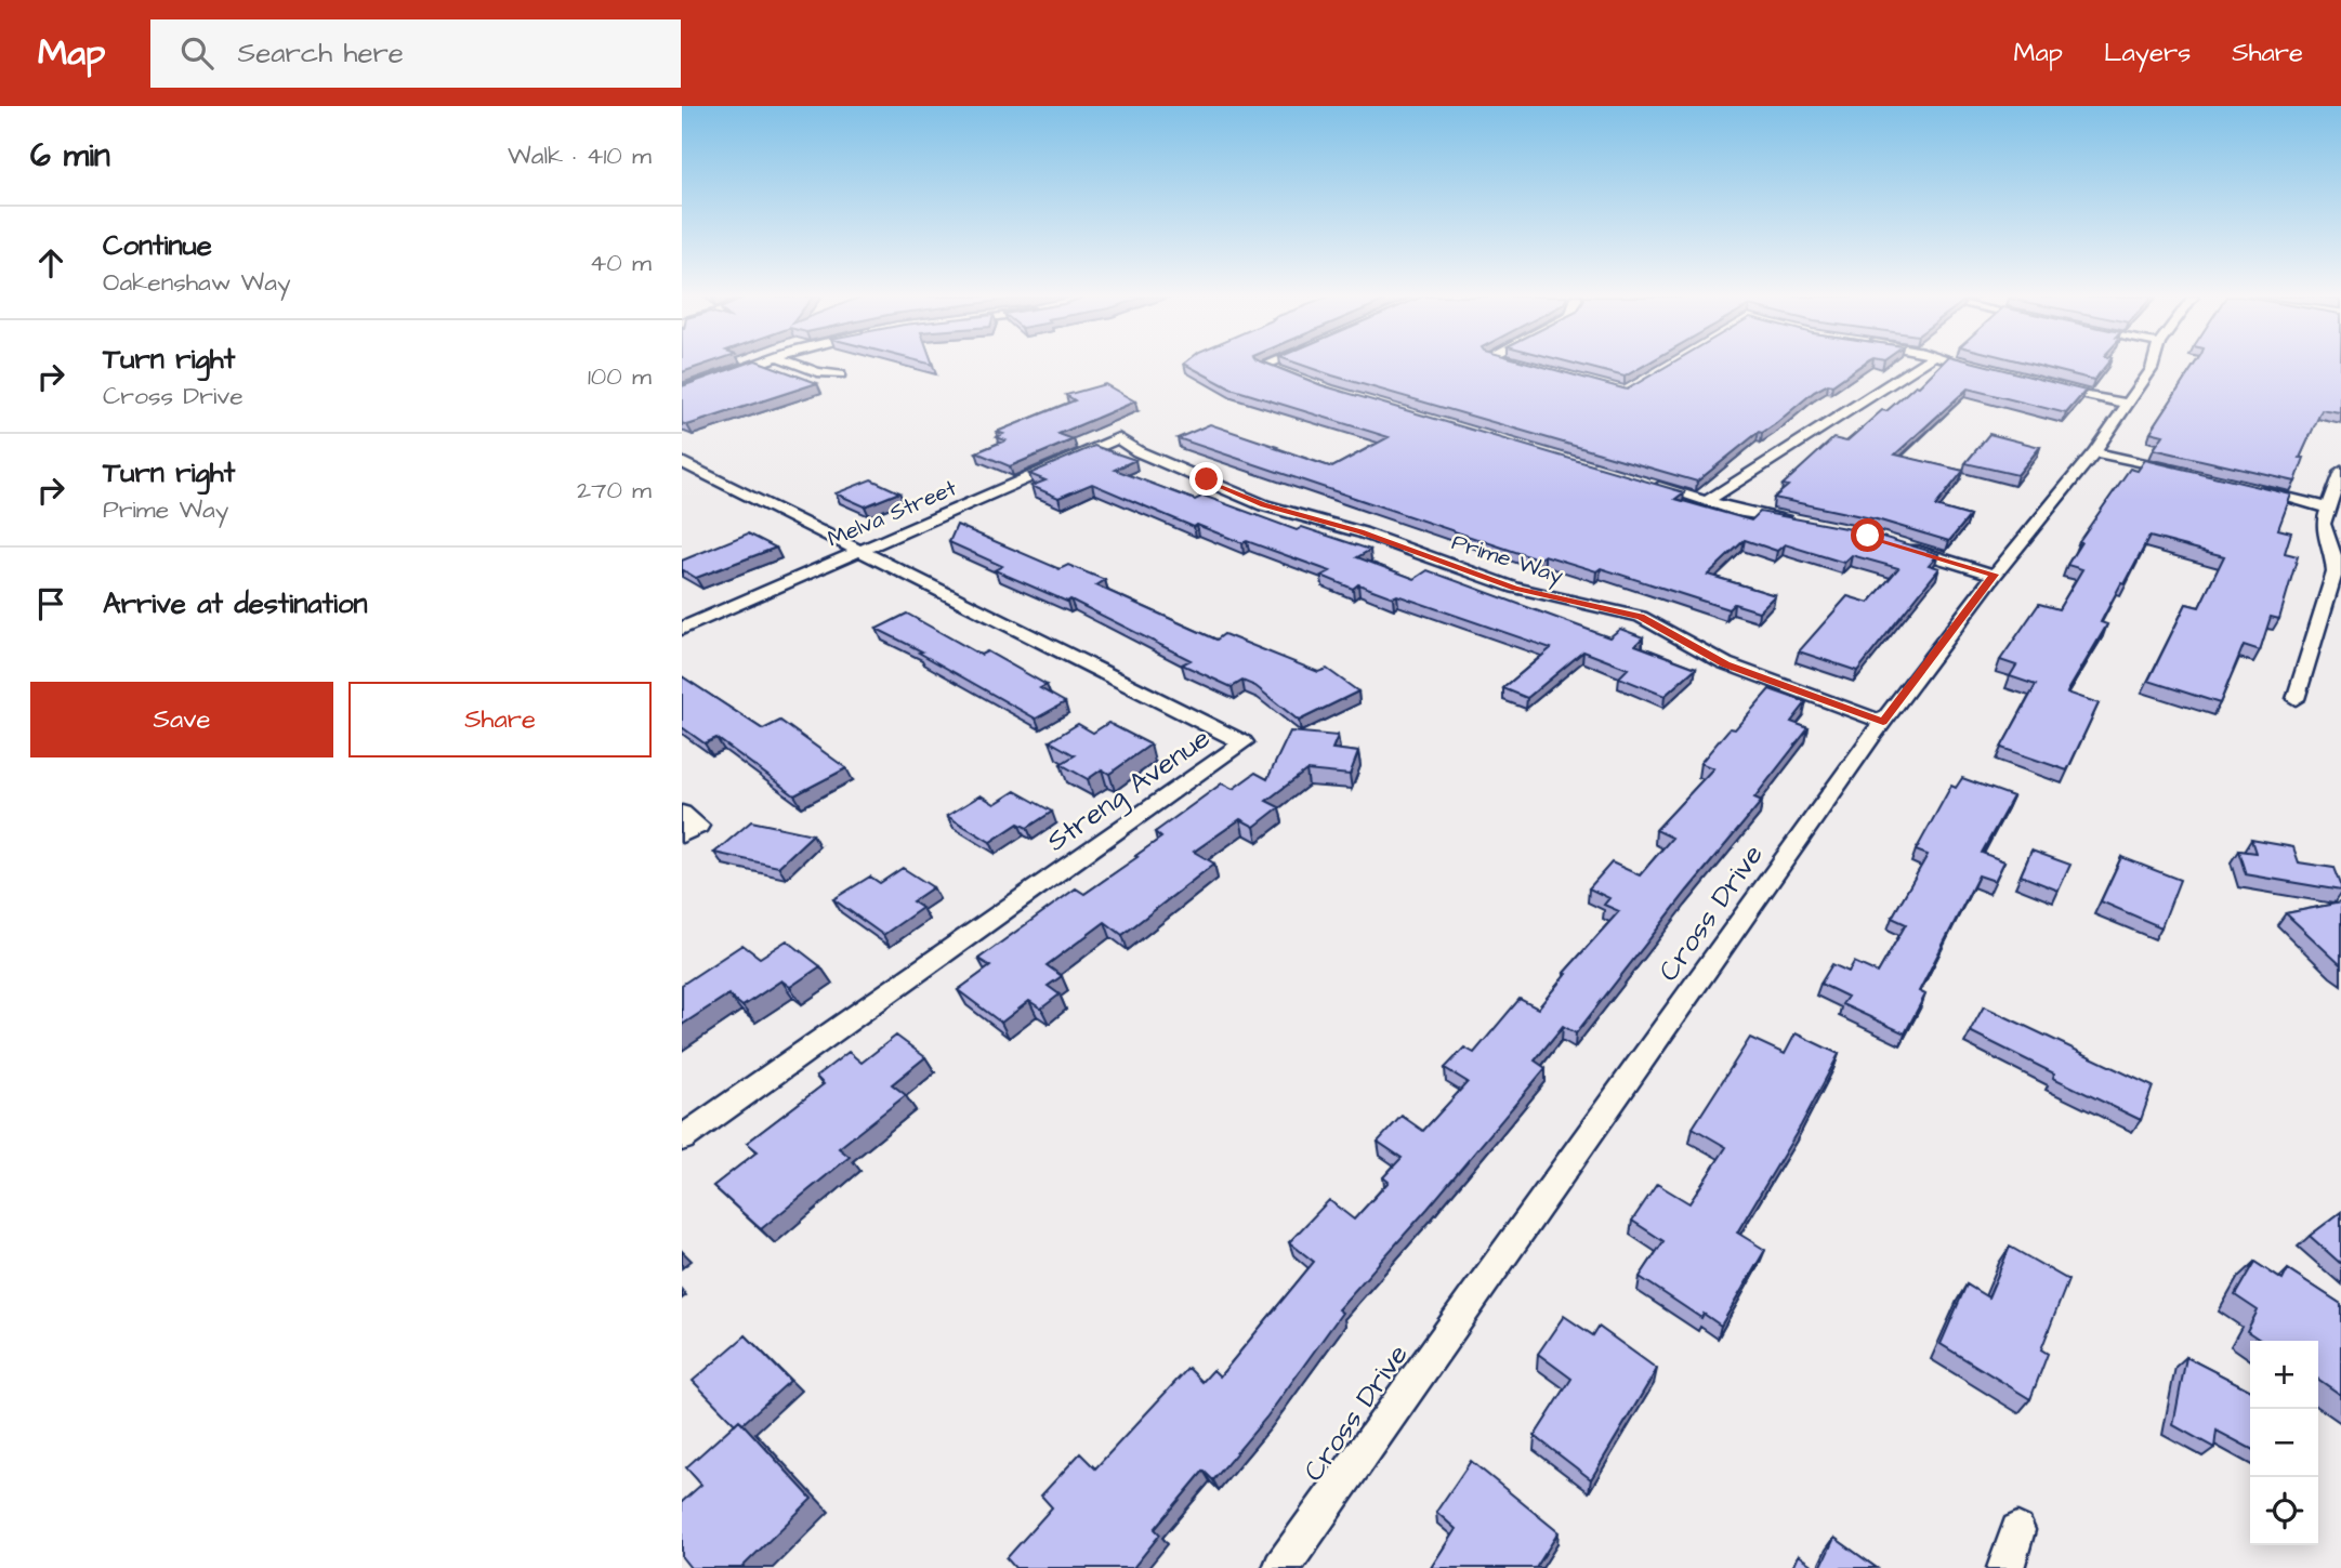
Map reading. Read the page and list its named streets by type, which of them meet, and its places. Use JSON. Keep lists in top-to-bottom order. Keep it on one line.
{"streets":{"street":["Melva Street","Prime Way","Streng Avenue","Cross Drive"]},"crossings":[["Melva Street","Prime Way"],["Melva Street","Streng Avenue"],["Prime Way","Cross Drive"]],"page":{"header":"Map","search":"Search here","nav":["Map","Layers","Share"],"heading":["6 min","Walk · 410 m"],"list":[["Continue","Oakenshaw Way","40 m"],["Turn right","Cross Drive","100 m"],["Turn right","Prime Way","270 m"],"Arrive at destination"],"buttons":["Save","Share"],"map_buttons":["+","−"]}}
